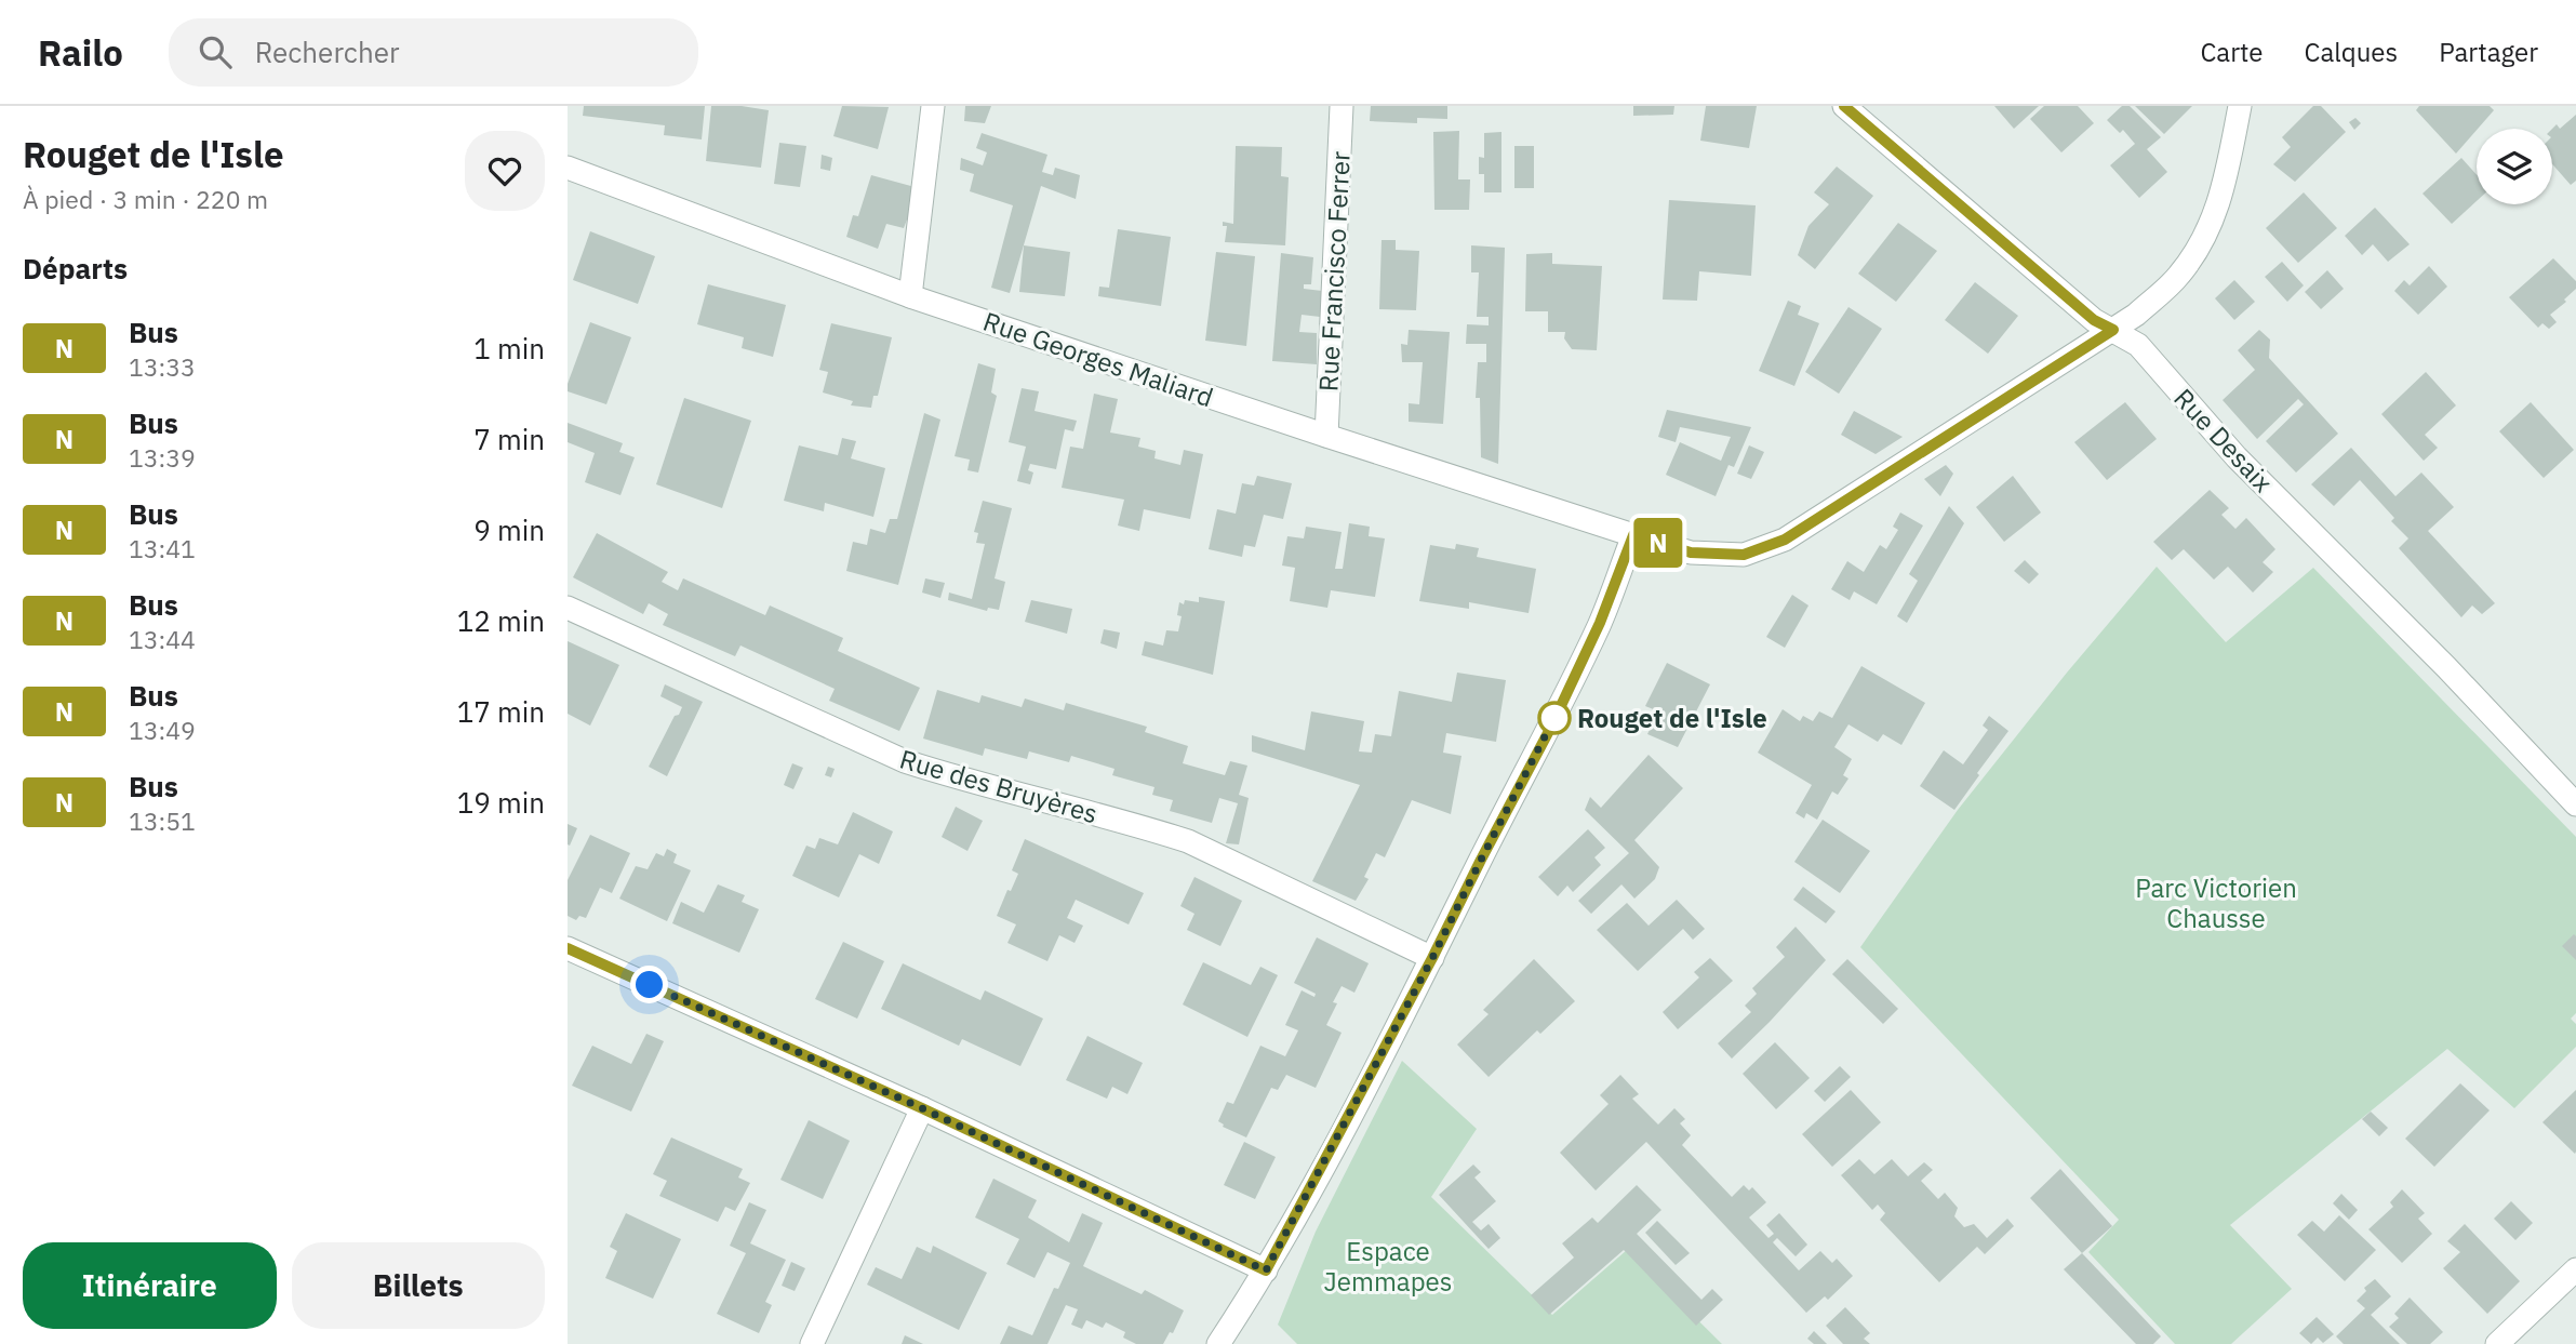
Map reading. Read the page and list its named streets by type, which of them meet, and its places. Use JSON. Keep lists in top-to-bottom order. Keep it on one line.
{"streets":{"street":["Rue Francisco Ferrer","Rue Georges Maliard","Rue Desaix","Rue des Bruyères"]},"crossings":[["Rue Francisco Ferrer","Rue Georges Maliard"],["Rue Georges Maliard","Rue Desaix"]],"parks":["Parc Victorien Chausse","Espace Jemmapes"],"places":["Rouget de l'Isle"],"lines":["bus line N"],"page":{"header":"Railo","search":"Rechercher","nav":["Carte","Calques","Partager"],"heading":[["Rouget de l'Isle","À pied · 3 min · 220 m"],"Départs"],"on_map":"N","list":[{"mark":"N","name":"Bus","note":"13:33","value":"1 min"},{"mark":"N","name":"Bus","note":"13:39","value":"7 min"},{"mark":"N","name":"Bus","note":"13:41","value":"9 min"},{"mark":"N","name":"Bus","note":"13:44","value":"12 min"},{"mark":"N","name":"Bus","note":"13:49","value":"17 min"},{"mark":"N","name":"Bus","note":"13:51","value":"19 min"}],"buttons":["Itinéraire","Billets"]}}
